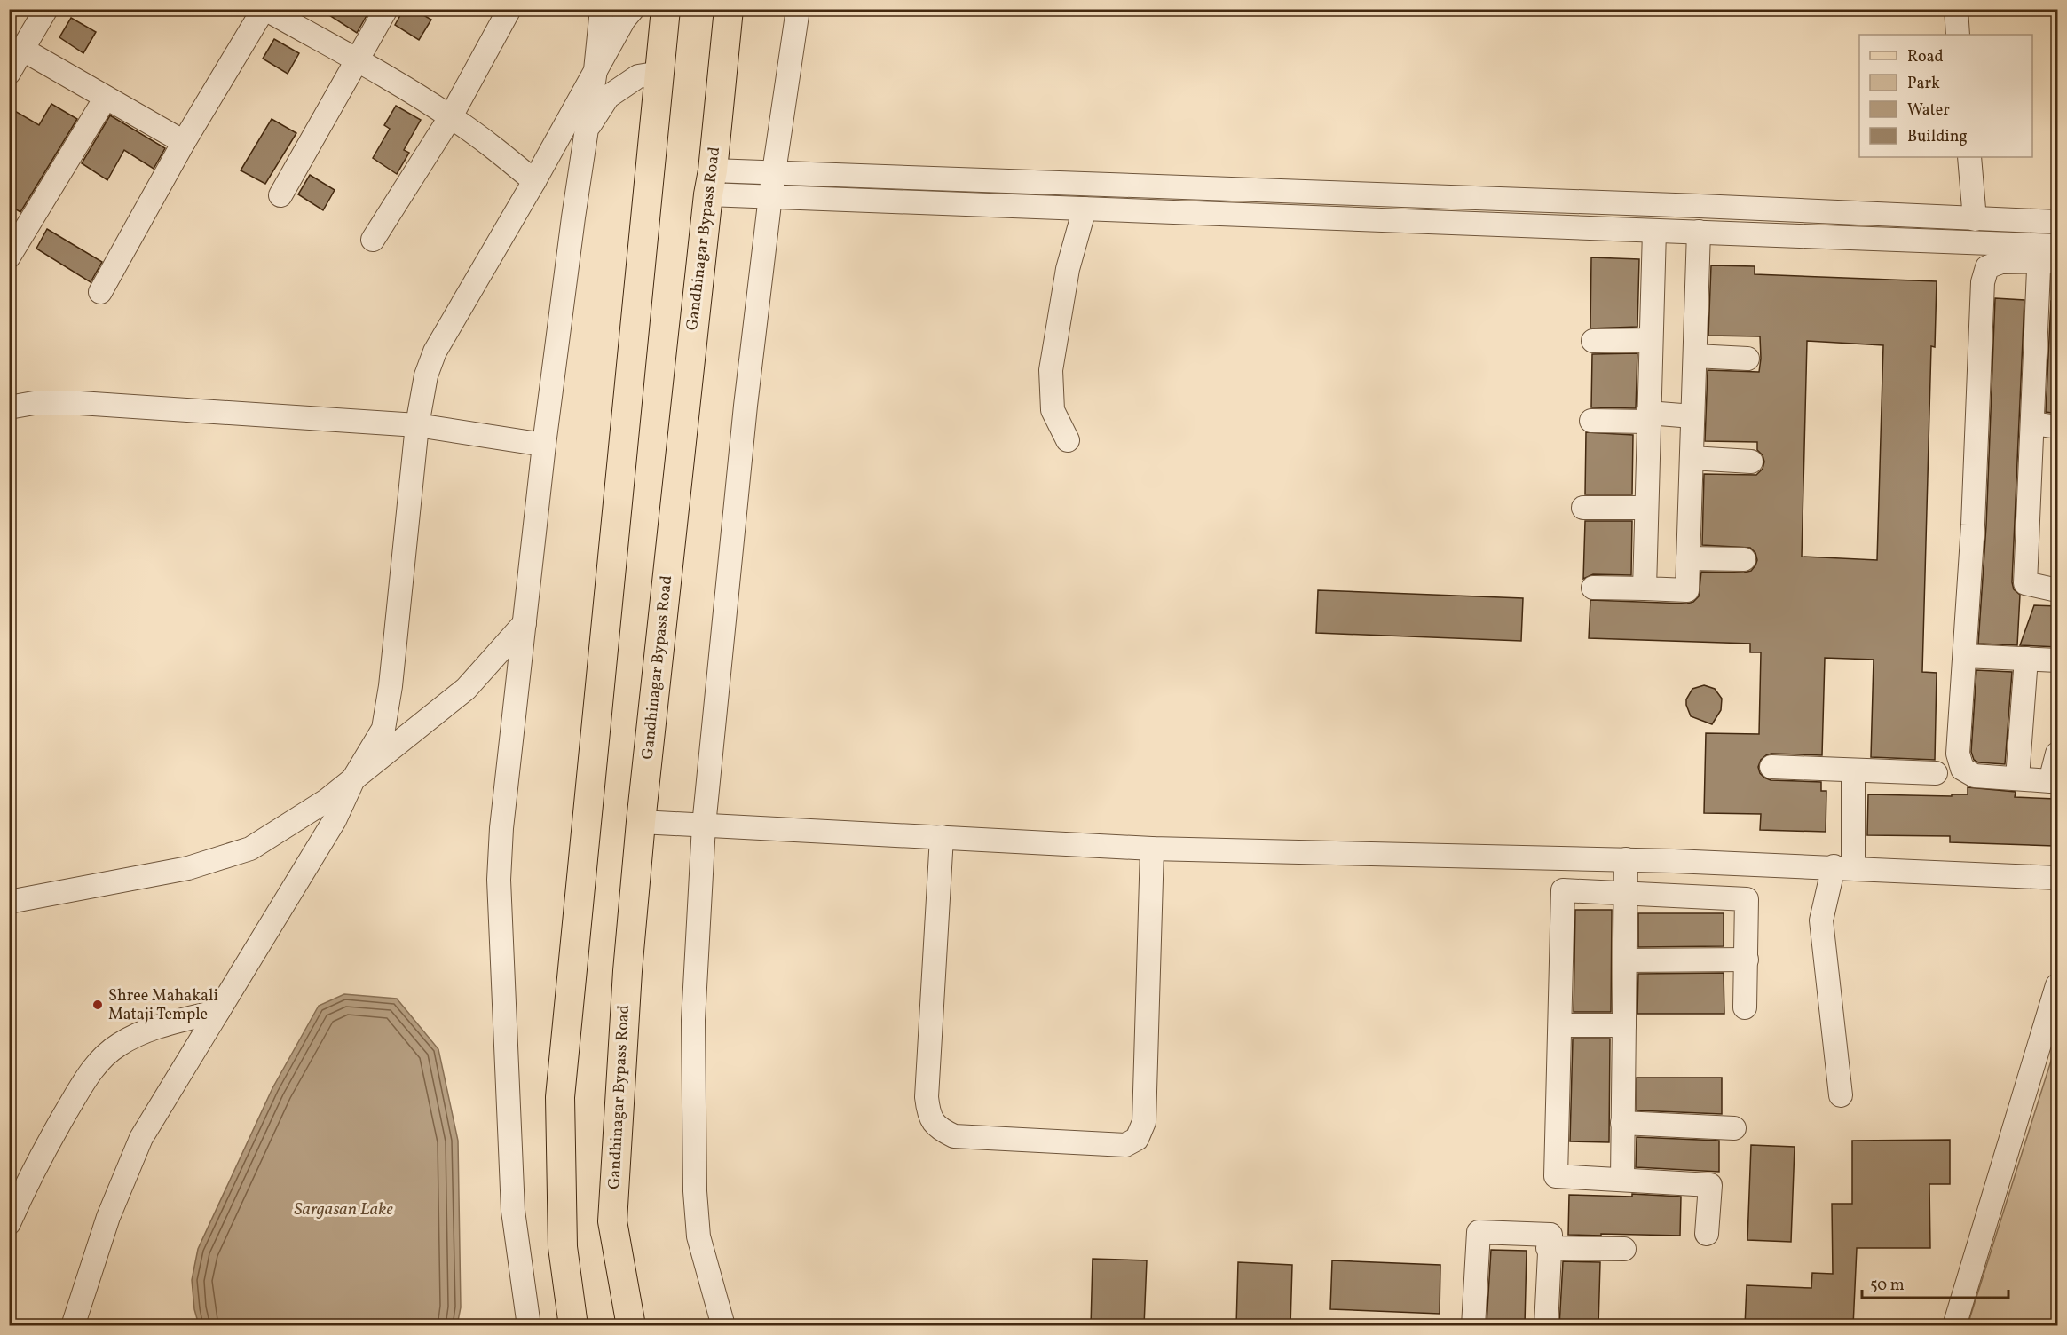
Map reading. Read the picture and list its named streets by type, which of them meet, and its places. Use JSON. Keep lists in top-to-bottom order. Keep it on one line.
{"streets":{"main road":["Gandhinagar Bypass Road"]},"water":["Sargasan Lake"],"places":["Shree Mahakali Mataji Temple"],"legend":["Road","Park","Water","Building"],"scale_bar":"50 m"}
